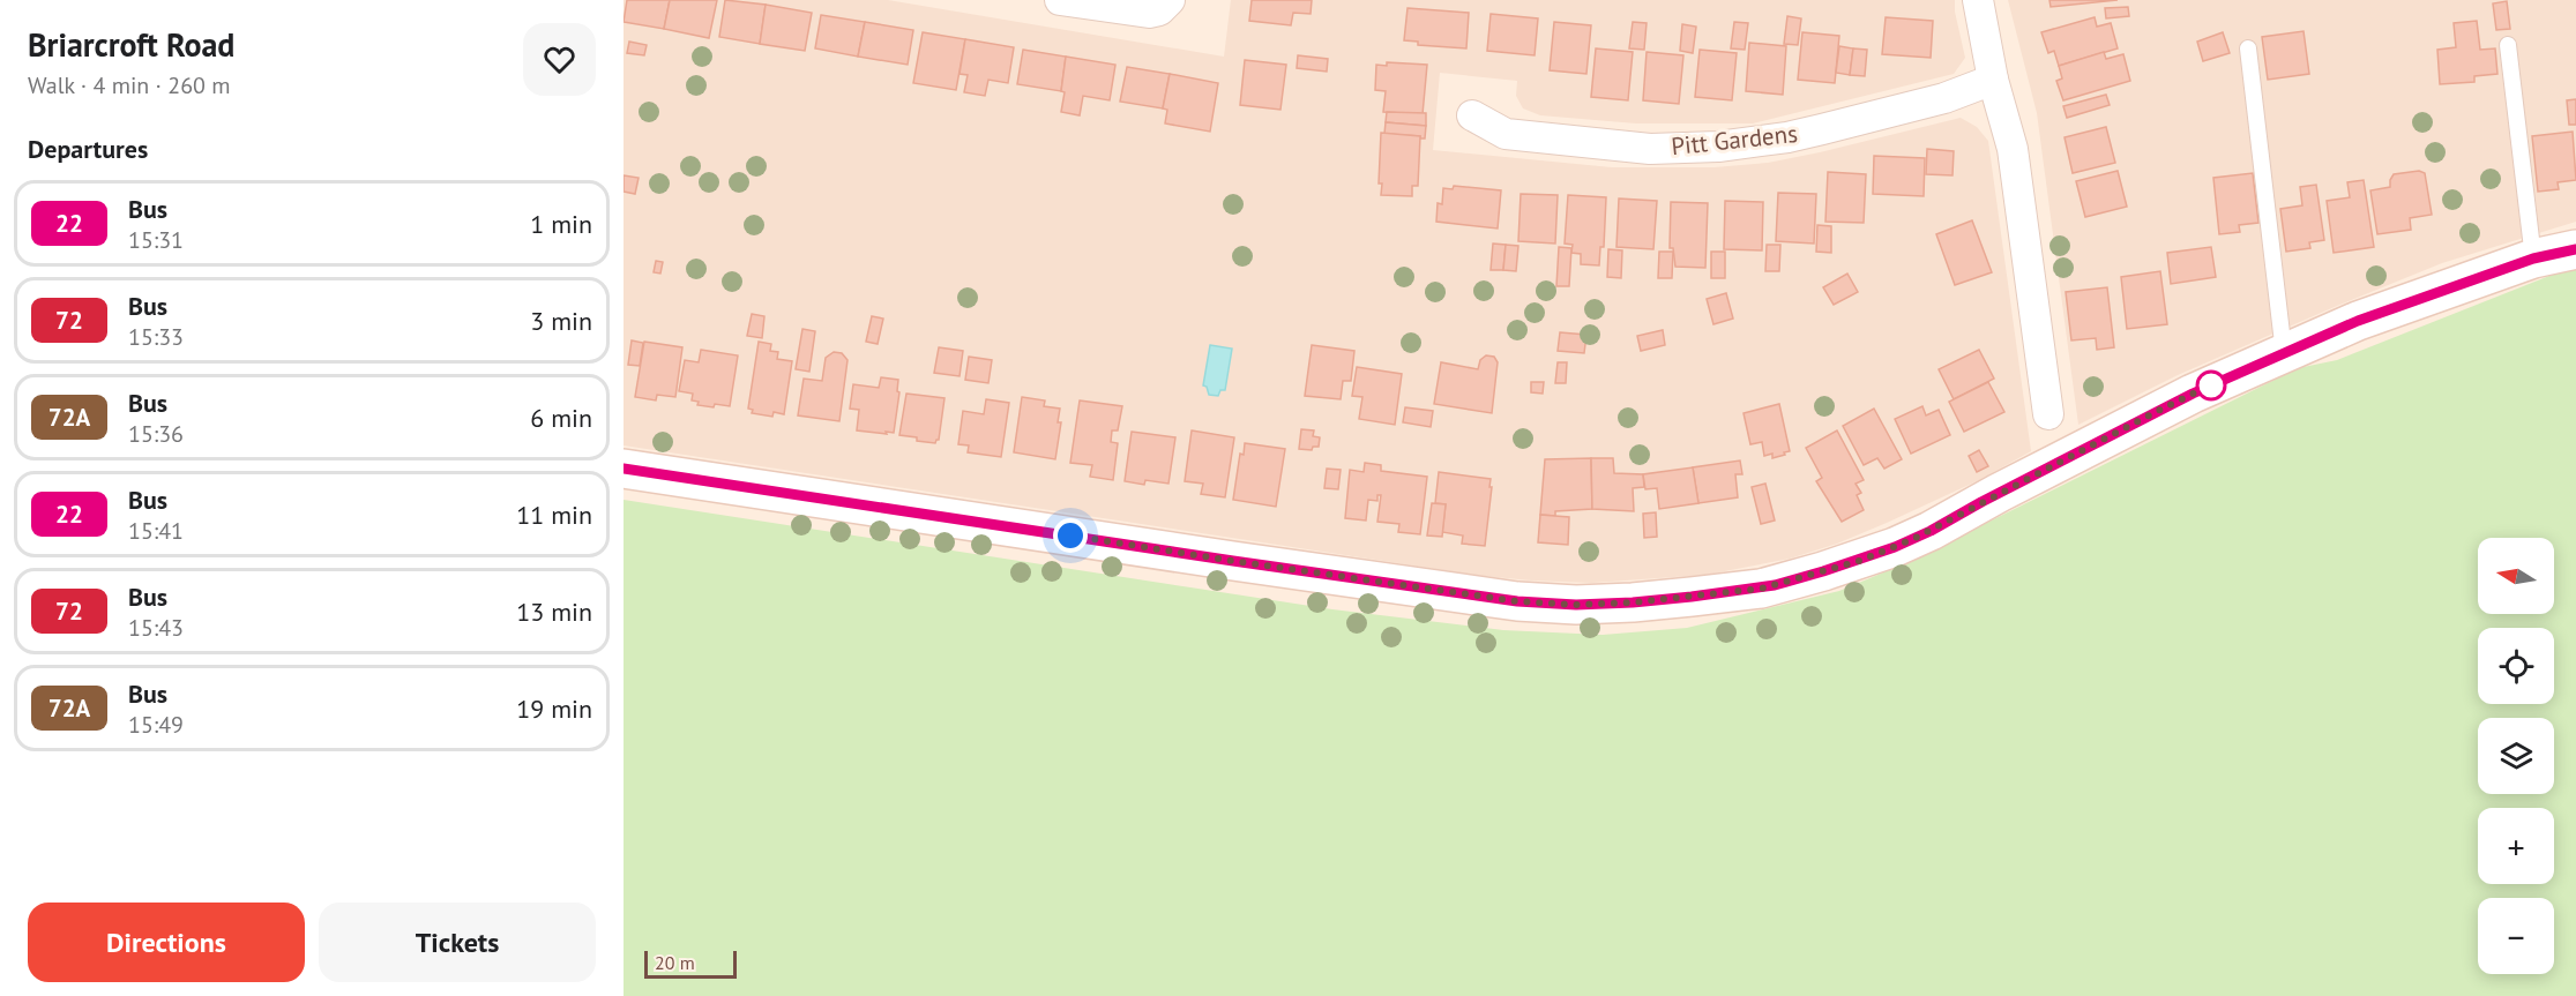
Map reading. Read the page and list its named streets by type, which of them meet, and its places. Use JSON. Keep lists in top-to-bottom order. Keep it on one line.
{"streets":{"street":["Pitt Gardens"]},"lines":["bus line 22"],"scale_bar":"20 m","north":"left","page":{"heading":[["Briarcroft Road","Walk · 4 min · 260 m"],"Departures"],"list":[{"mark":"22","name":"Bus","note":"15:31","value":"1 min"},{"mark":"72","name":"Bus","note":"15:33","value":"3 min"},{"mark":"72A","name":"Bus","note":"15:36","value":"6 min"},{"mark":"22","name":"Bus","note":"15:41","value":"11 min"},{"mark":"72","name":"Bus","note":"15:43","value":"13 min"},{"mark":"72A","name":"Bus","note":"15:49","value":"19 min"}],"map_buttons":["+","−"],"buttons":["Directions","Tickets"],"scale":"20 m"}}
